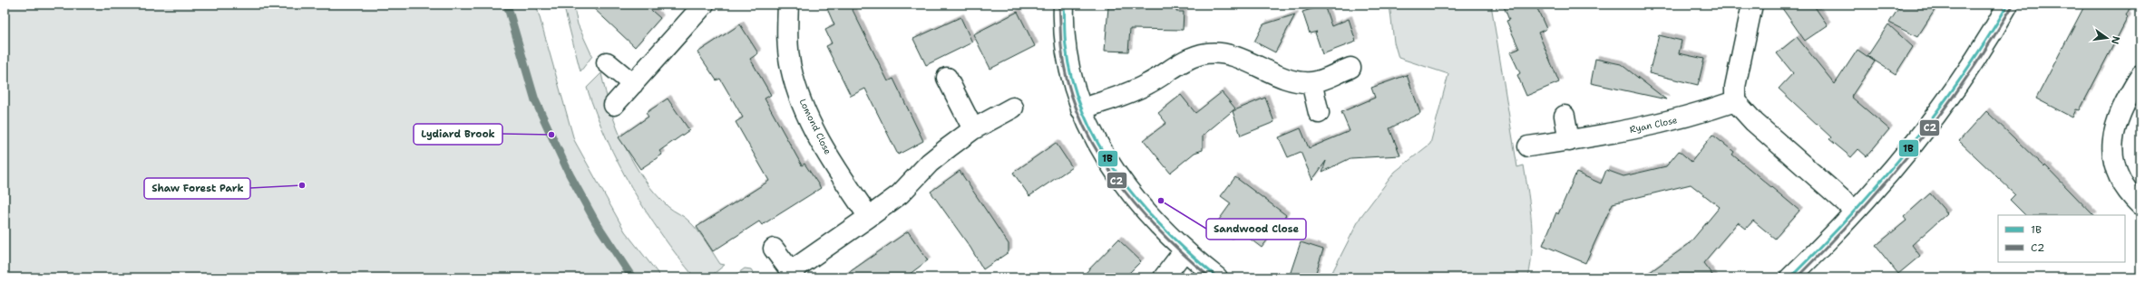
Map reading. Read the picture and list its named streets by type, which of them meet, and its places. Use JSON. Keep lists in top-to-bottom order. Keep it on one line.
{"streets":{"street":["Ryan Close","Lomond Close"]},"places":["Lydiard Brook","Shaw Forest Park","Sandwood Close"],"lines":["transit line 1B","transit line C2"],"legend":["1B","C2"],"north":"right"}
